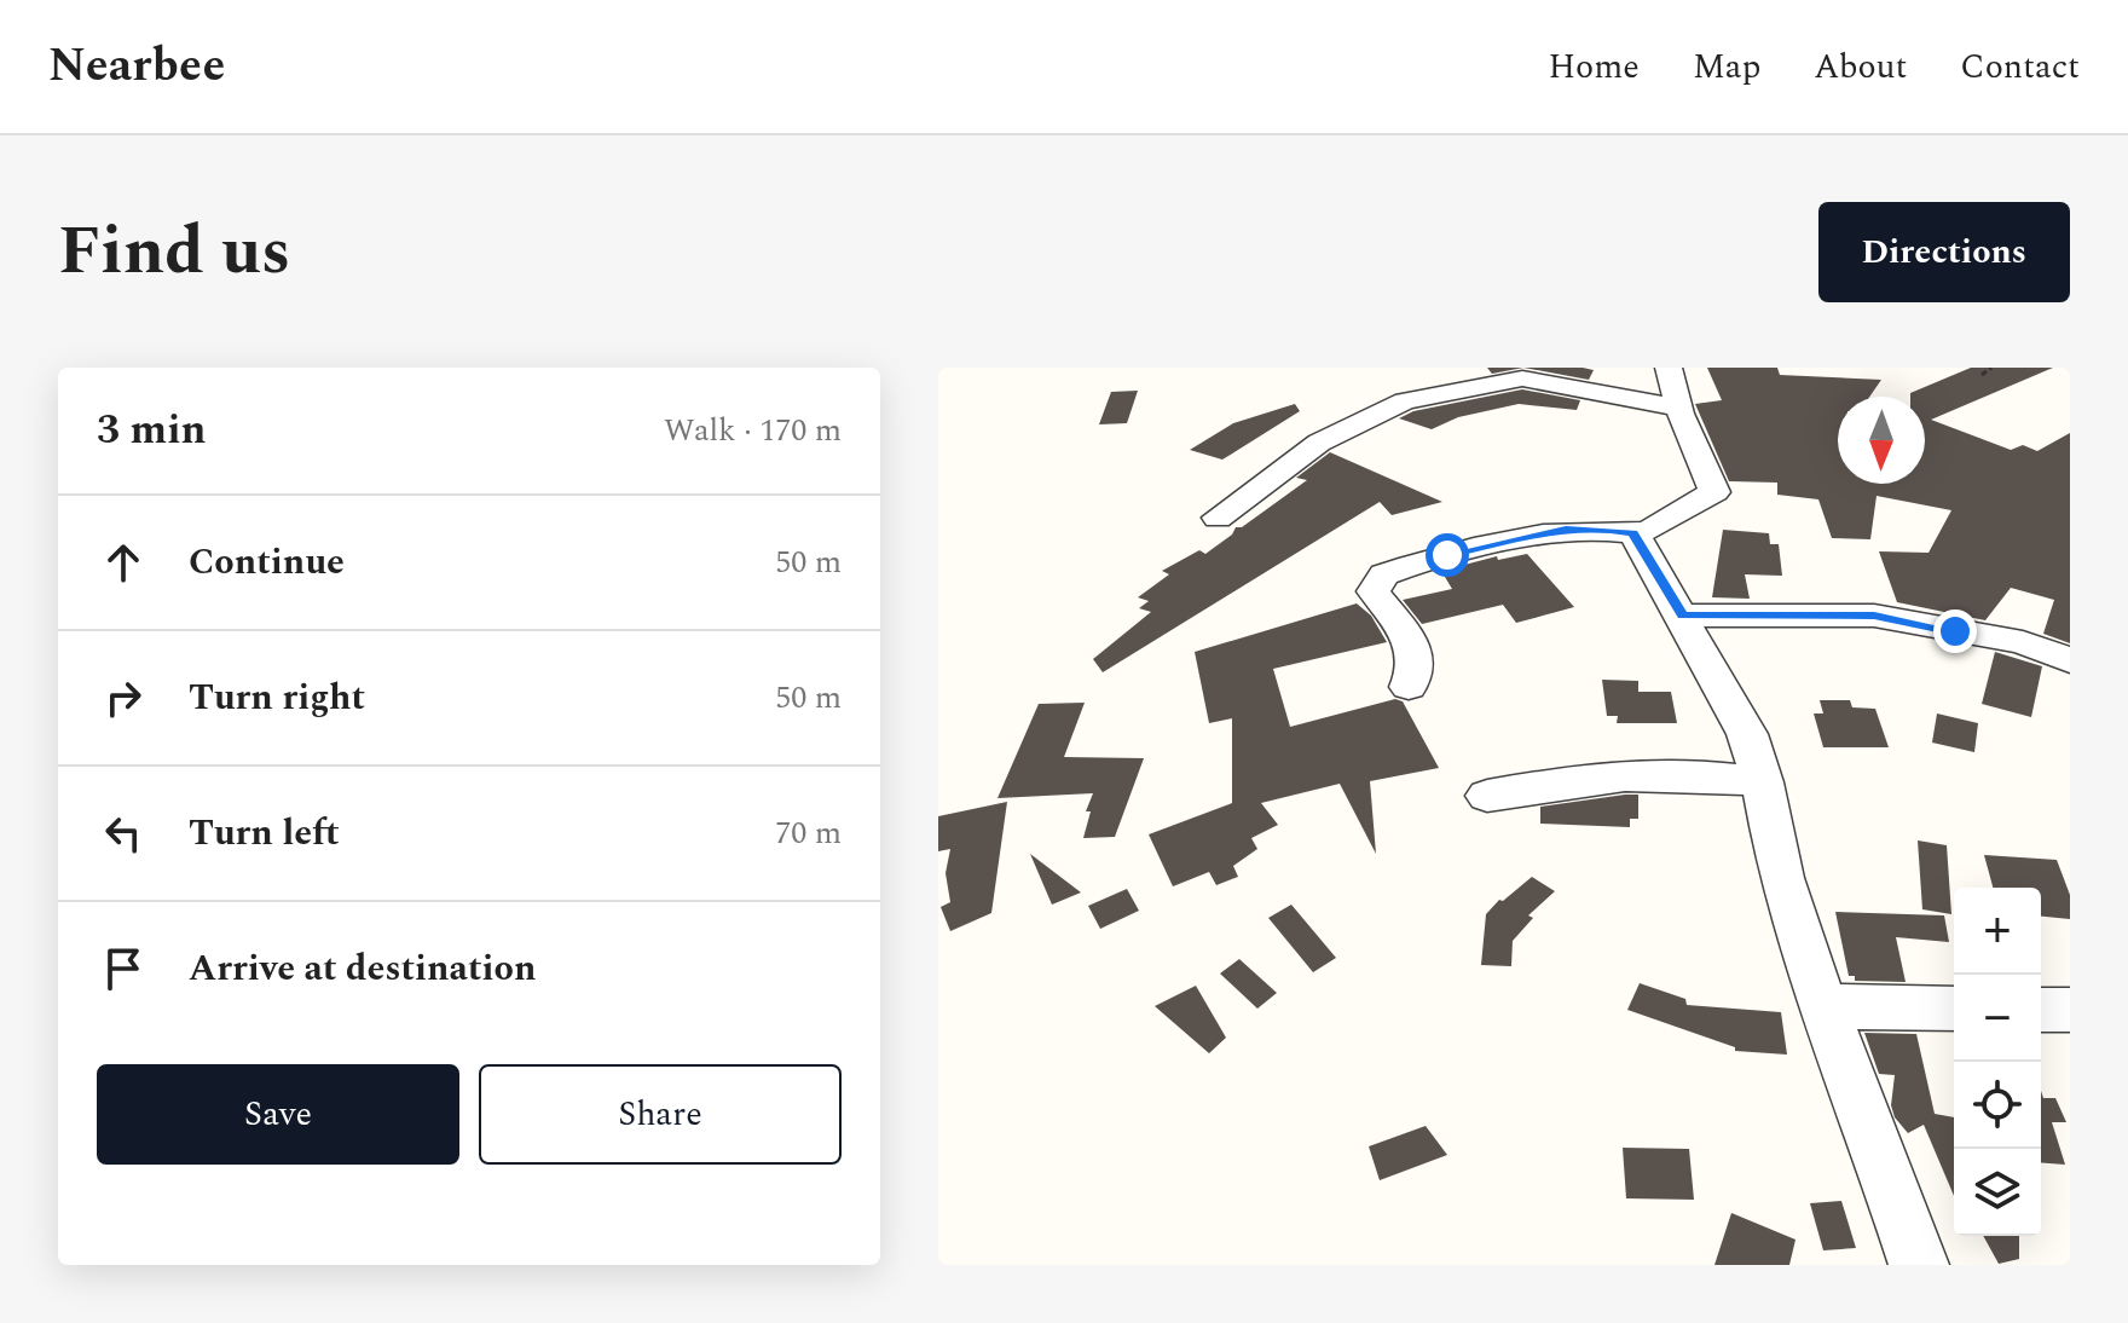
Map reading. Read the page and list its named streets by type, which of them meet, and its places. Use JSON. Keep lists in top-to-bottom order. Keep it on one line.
{"north":"bottom","page":{"header":"Nearbee","nav":["Home","Map","About","Contact"],"title":"Find us","buttons":["Directions",["Save","Share"]],"heading":["3 min","Walk · 170 m"],"list":[["Continue","50 m"],["Turn right","50 m"],["Turn left","70 m"],"Arrive at destination"],"map_buttons":["+","−"]}}
